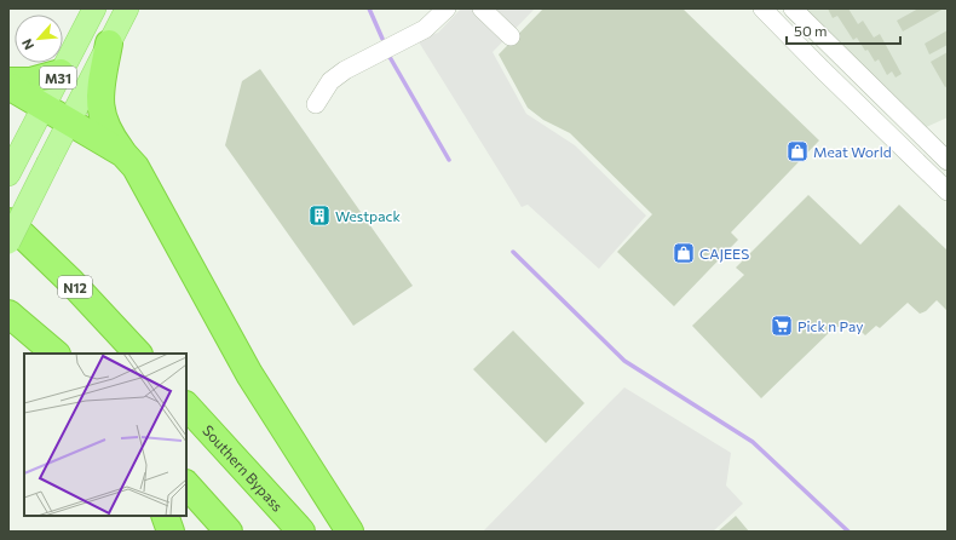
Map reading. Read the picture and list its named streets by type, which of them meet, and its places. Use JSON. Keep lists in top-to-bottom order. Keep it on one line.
{"streets":{"highway":["N12","Southern Bypass"],"main road":["M31"]},"places":{"shop":["Meat World","CAJEES"],"building":["Westpack"],"supermarket":["Pick n Pay"]},"scale_bar":"50 m","north":"bottom left"}
